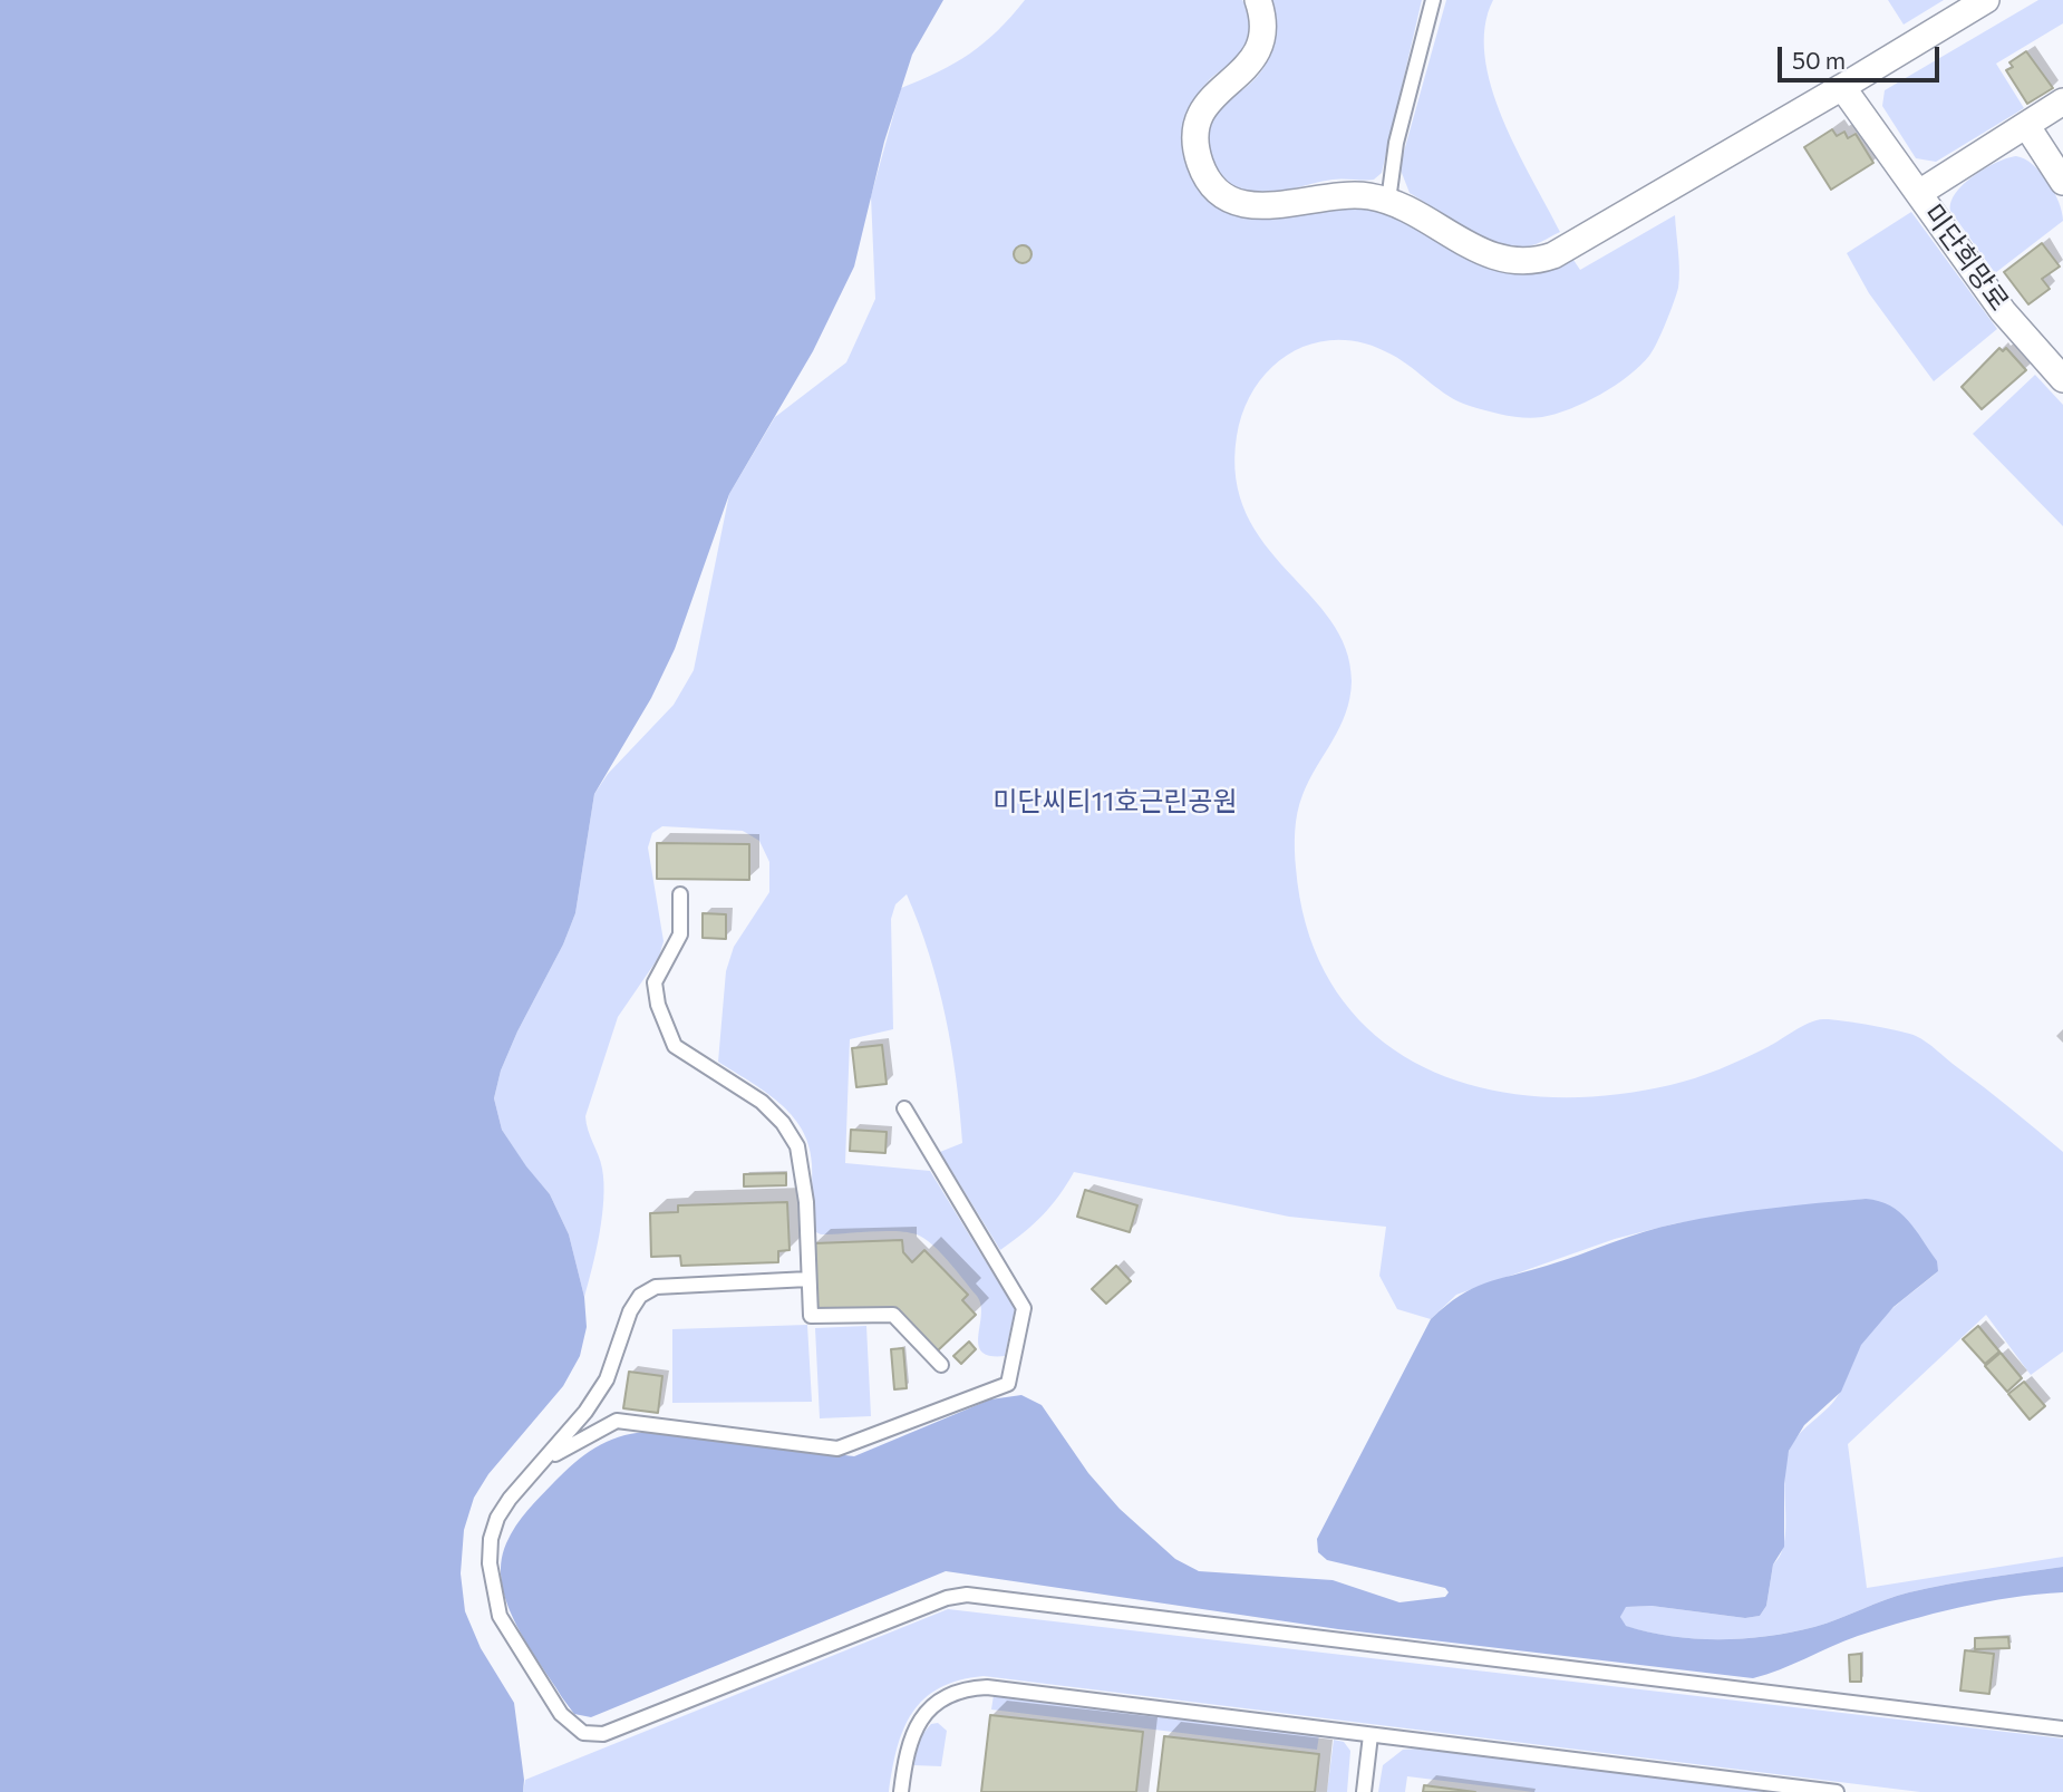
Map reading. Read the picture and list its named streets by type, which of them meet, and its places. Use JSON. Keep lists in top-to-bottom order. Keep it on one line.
{"streets":{"street":["미단희망로"]},"parks":["미단씨티11호근린공원"],"scale_bar":"50 m"}
